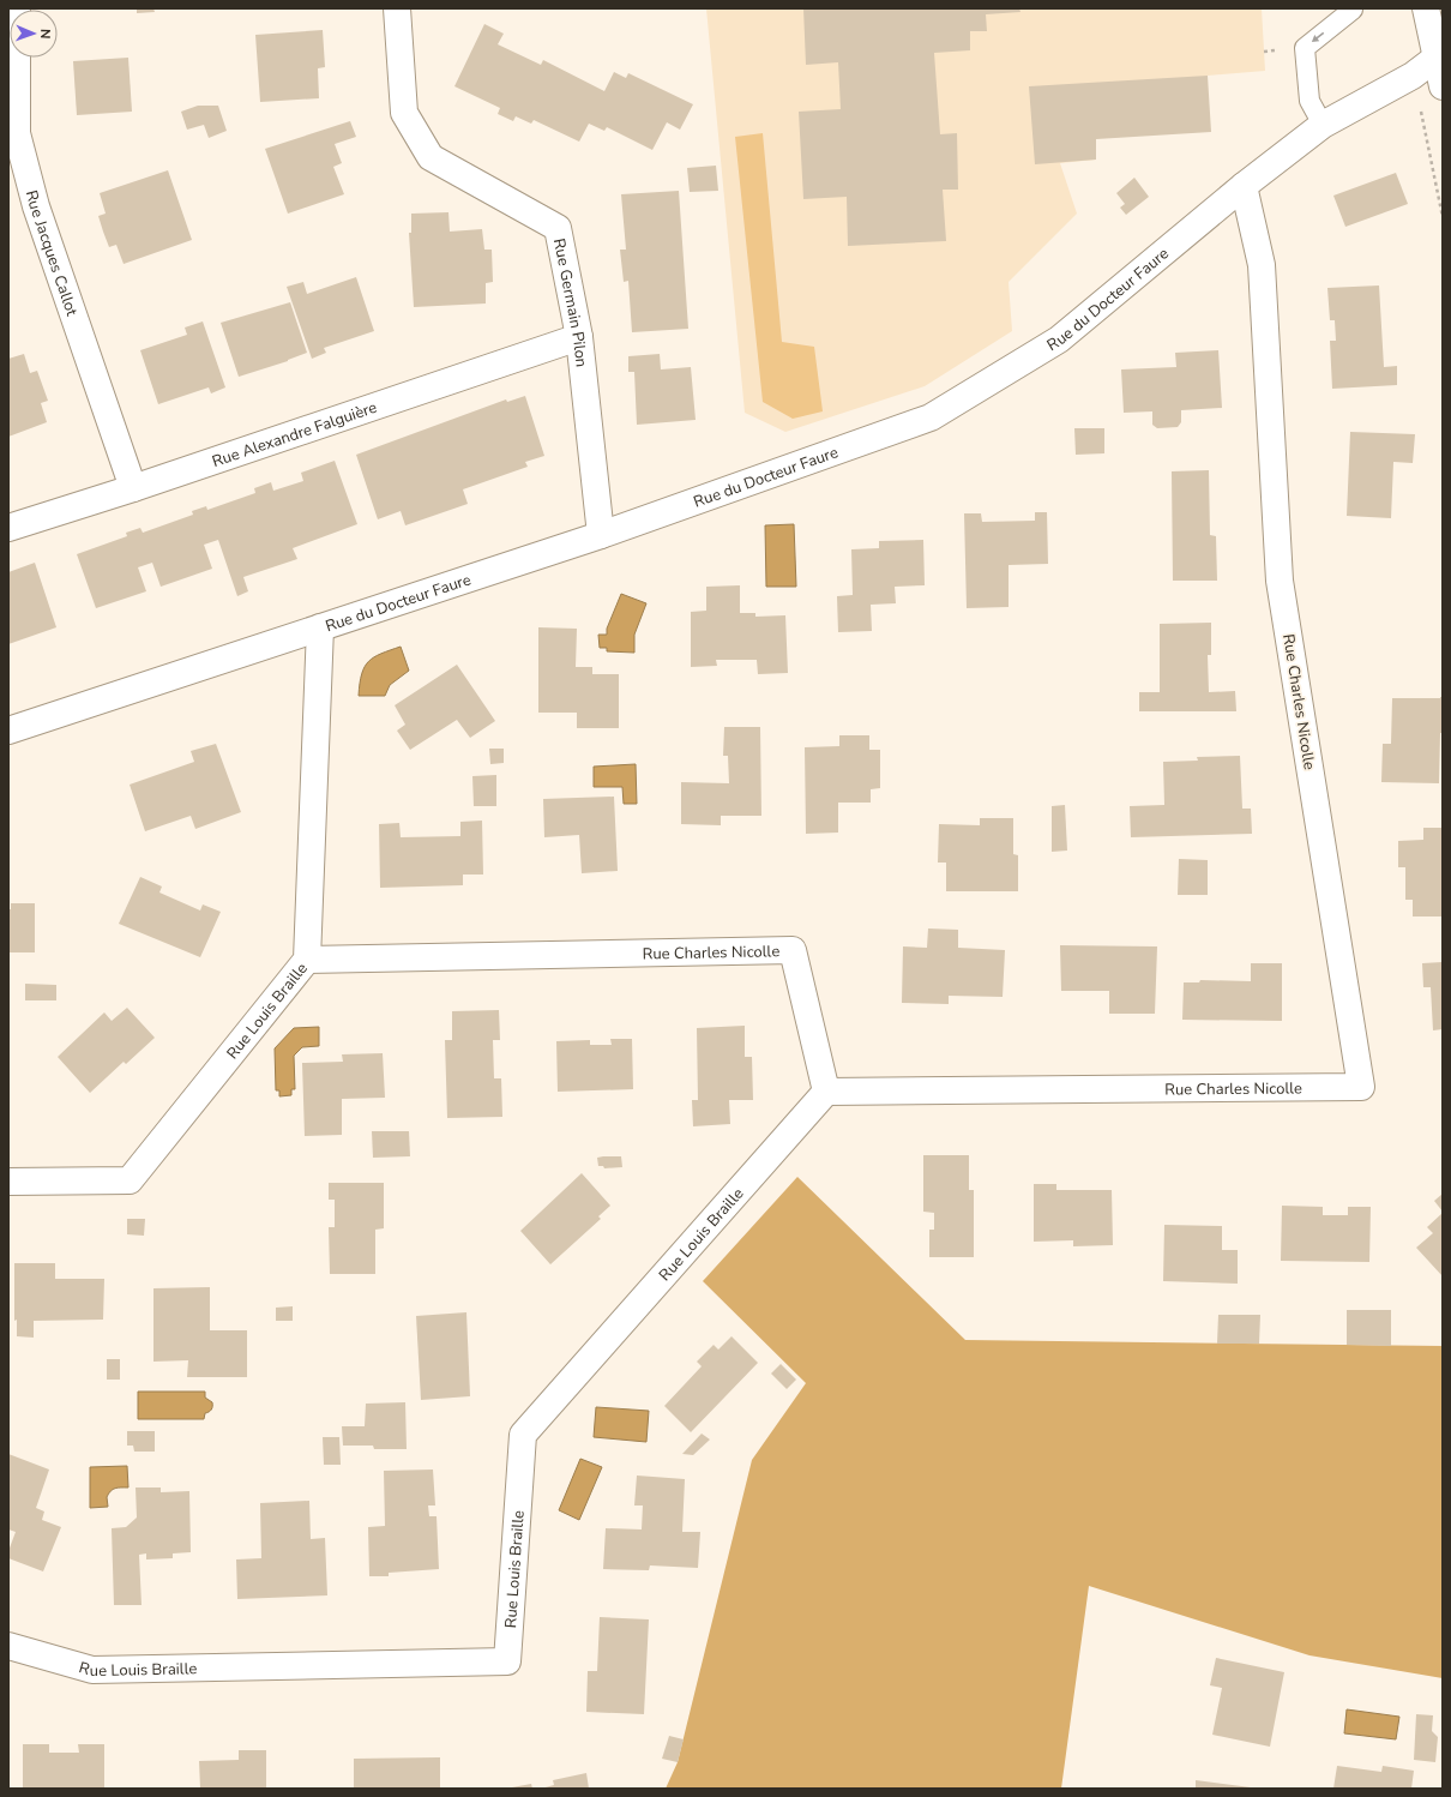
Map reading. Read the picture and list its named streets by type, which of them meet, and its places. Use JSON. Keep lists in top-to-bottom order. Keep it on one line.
{"streets":{"street":["Rue Jacques Callot","Rue du Docteur Faure","Rue Germain Pilon","Rue Alexandre Falguière","Rue Charles Nicolle","Rue Louis Braille"]},"crossings":[["Rue Jacques Callot","Rue Alexandre Falguière"],["Rue du Docteur Faure","Rue Germain Pilon"],["Rue du Docteur Faure","Rue Charles Nicolle"],["Rue du Docteur Faure","Rue Louis Braille"],["Rue Germain Pilon","Rue Alexandre Falguière"],["Rue Charles Nicolle","Rue Louis Braille"]],"north":"right"}
